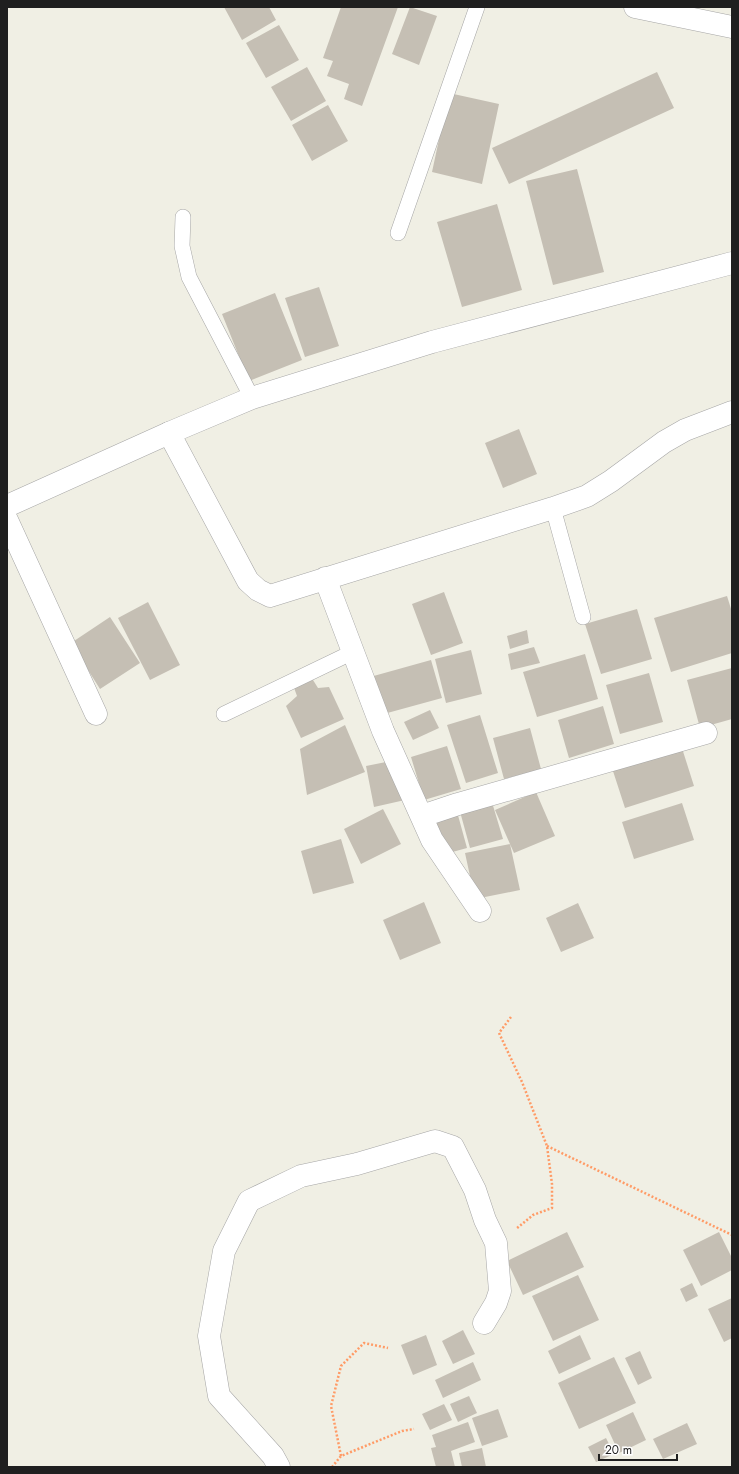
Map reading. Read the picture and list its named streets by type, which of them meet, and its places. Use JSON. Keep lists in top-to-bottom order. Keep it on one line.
{"scale_bar":"20 m"}
